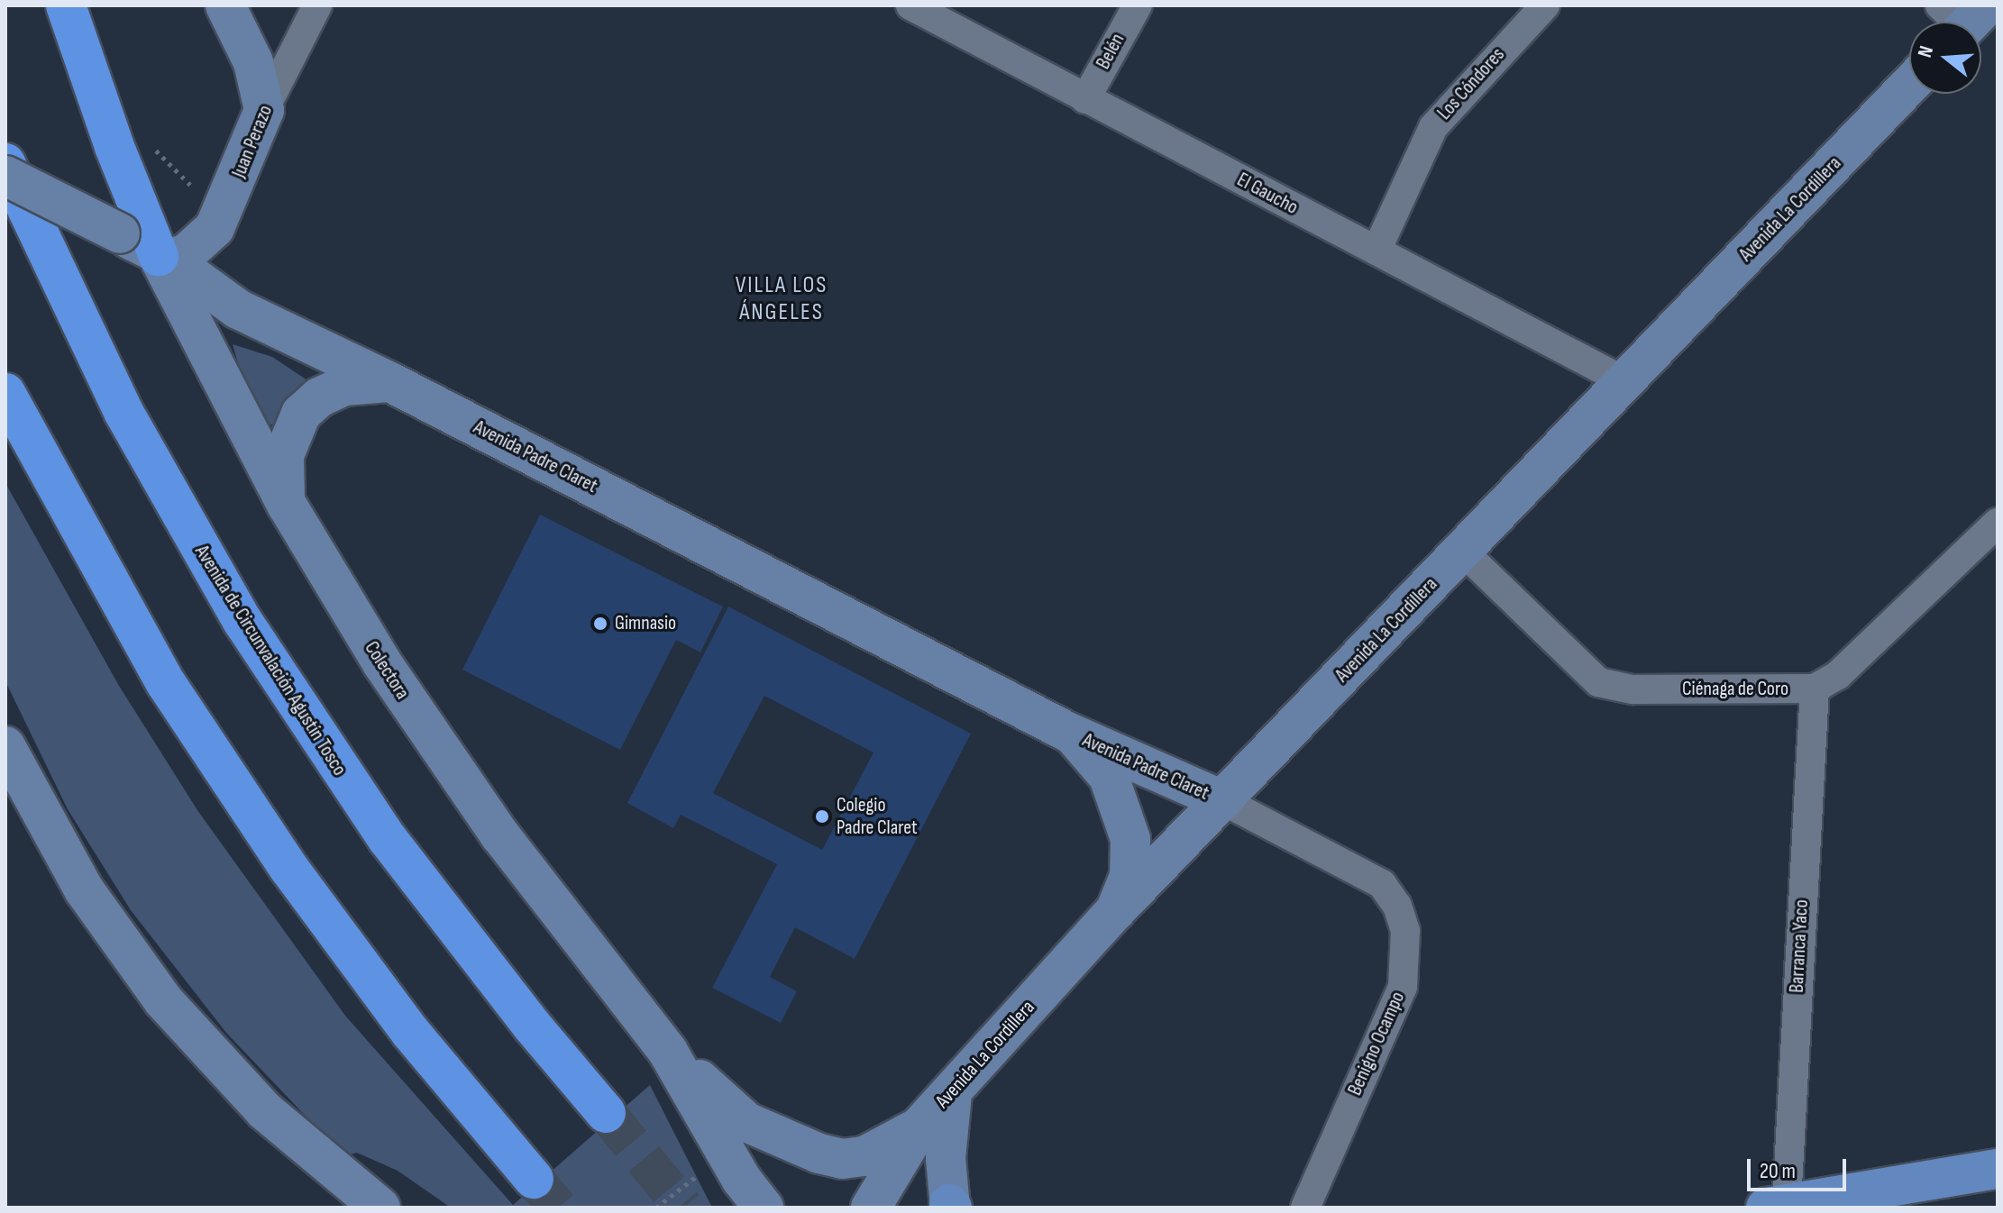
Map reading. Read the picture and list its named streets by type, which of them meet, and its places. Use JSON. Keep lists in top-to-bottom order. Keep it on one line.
{"streets":{"highway":["Avenida de Circunvalación Agustín Tosco"],"main road":["Juan Perazo","Avenida La Cordillera","Avenida Padre Claret","Colectora"],"street":["Belén","Los Cóndores","El Gaucho","Ciénaga de Coro","Barranca Yaco","Benigno Ocampo"]},"crossings":[["Belén","El Gaucho"],["Los Cóndores","El Gaucho"],["Juan Perazo","Avenida Padre Claret"],["Juan Perazo","Colectora"],["El Gaucho","Avenida La Cordillera"],["Avenida La Cordillera","Avenida Padre Claret"],["Avenida La Cordillera","Ciénaga de Coro"],["Avenida La Cordillera","Benigno Ocampo"],["Avenida Padre Claret","Colectora"],["Avenida Padre Claret","Benigno Ocampo"],["Ciénaga de Coro","Barranca Yaco"]],"districts":["VILLA LOS ÁNGELES"],"places":["Gimnasio","Colegio Padre Claret"],"scale_bar":"20 m","north":"left"}
